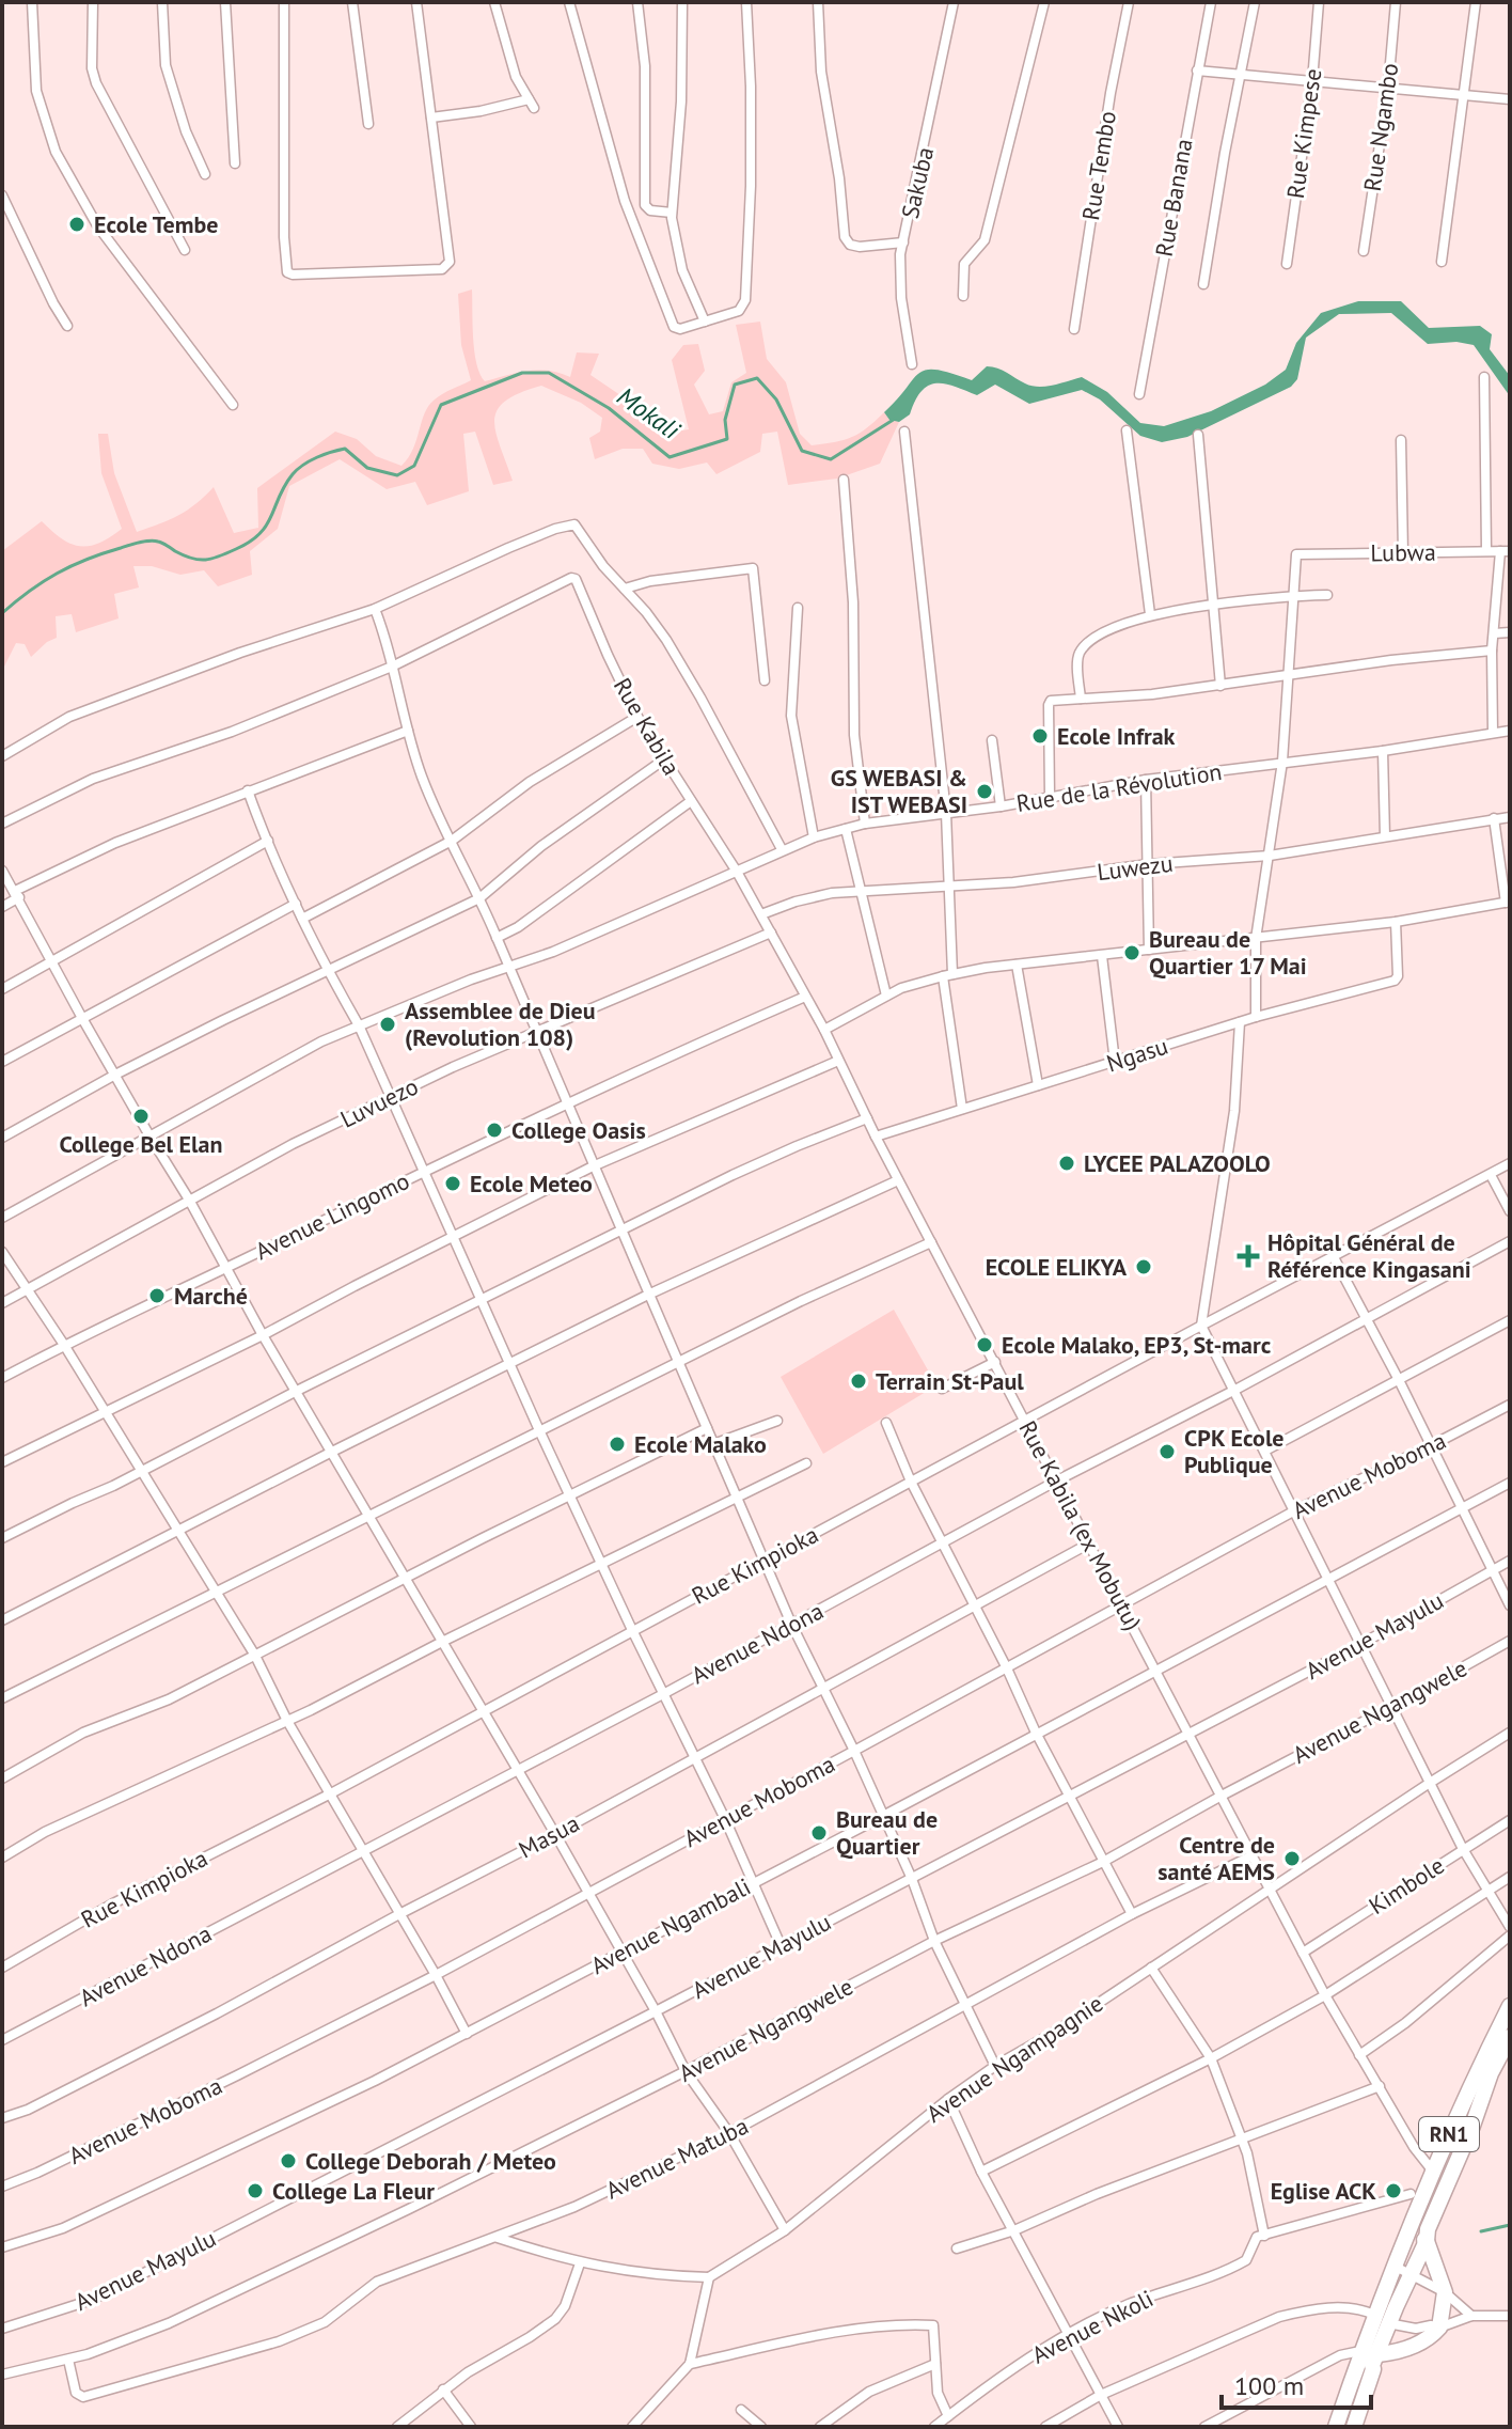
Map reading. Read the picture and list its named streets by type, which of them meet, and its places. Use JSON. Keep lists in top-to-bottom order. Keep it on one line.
{"streets":{"highway":["RN1"],"street":["Rue Ngambo","Rue Kimpese","Rue Tembo","Sakuba","Rue Banana","Lubwa","Rue Kabila","Rue de la Révolution","Luwezu","Ngasu","Luvuezo","Avenue Lingomo","Avenue Moboma","Rue Kabila (ex Mobutu)","Rue Kimpioka","Avenue Mayulu","Avenue Ndona","Avenue Ngangwele","Masua","Kimbole","Avenue Ngambali","Avenue Ngampagnie","Avenue Matuba","Avenue Nkoli"]},"crossings":[["Rue Kabila","Rue de la Révolution"],["Rue Kabila","Rue Kabila (ex Mobutu)"],["Rue de la Révolution","Rue Kabila (ex Mobutu)"],["Luwezu","Rue Kabila (ex Mobutu)"],["Ngasu","Rue Kabila (ex Mobutu)"],["Luvuezo","Rue Kabila (ex Mobutu)"],["Avenue Lingomo","Rue Kabila (ex Mobutu)"],["Avenue Moboma","Rue Kabila (ex Mobutu)"],["Rue Kabila (ex Mobutu)","Rue Kimpioka"],["Rue Kabila (ex Mobutu)","Avenue Mayulu"],["Rue Kabila (ex Mobutu)","Avenue Ndona"],["Rue Kabila (ex Mobutu)","Avenue Ngangwele"],["Rue Kabila (ex Mobutu)","Masua"],["Rue Kabila (ex Mobutu)","Kimbole"],["Rue Kabila (ex Mobutu)","Avenue Ngambali"],["Rue Kabila (ex Mobutu)","Avenue Ngampagnie"],["Rue Kabila (ex Mobutu)","RN1"],["Rue Kabila (ex Mobutu)","Avenue Matuba"],["Avenue Ngangwele","Avenue Matuba"]],"water":["Mokali"],"places":{"other":["Ecole Tembe","Ecole Infrak","GS WEBASI & IST WEBASI","Bureau de Quartier 17 Mai","Assemblee de Dieu (Revolution 108)","College Bel Elan","College Oasis","LYCEE PALAZOOLO","Ecole Meteo","ECOLE ELIKYA","Marché","Ecole Malako, EP3, St-marc","Terrain St-Paul","Ecole Malako","CPK Ecole Publique","Bureau de Quartier","Centre de santé AEMS","College Deborah / Meteo","College La Fleur","Eglise ACK"],"health":["Hôpital Général de Référence Kingasani"]},"scale_bar":"100 m"}
